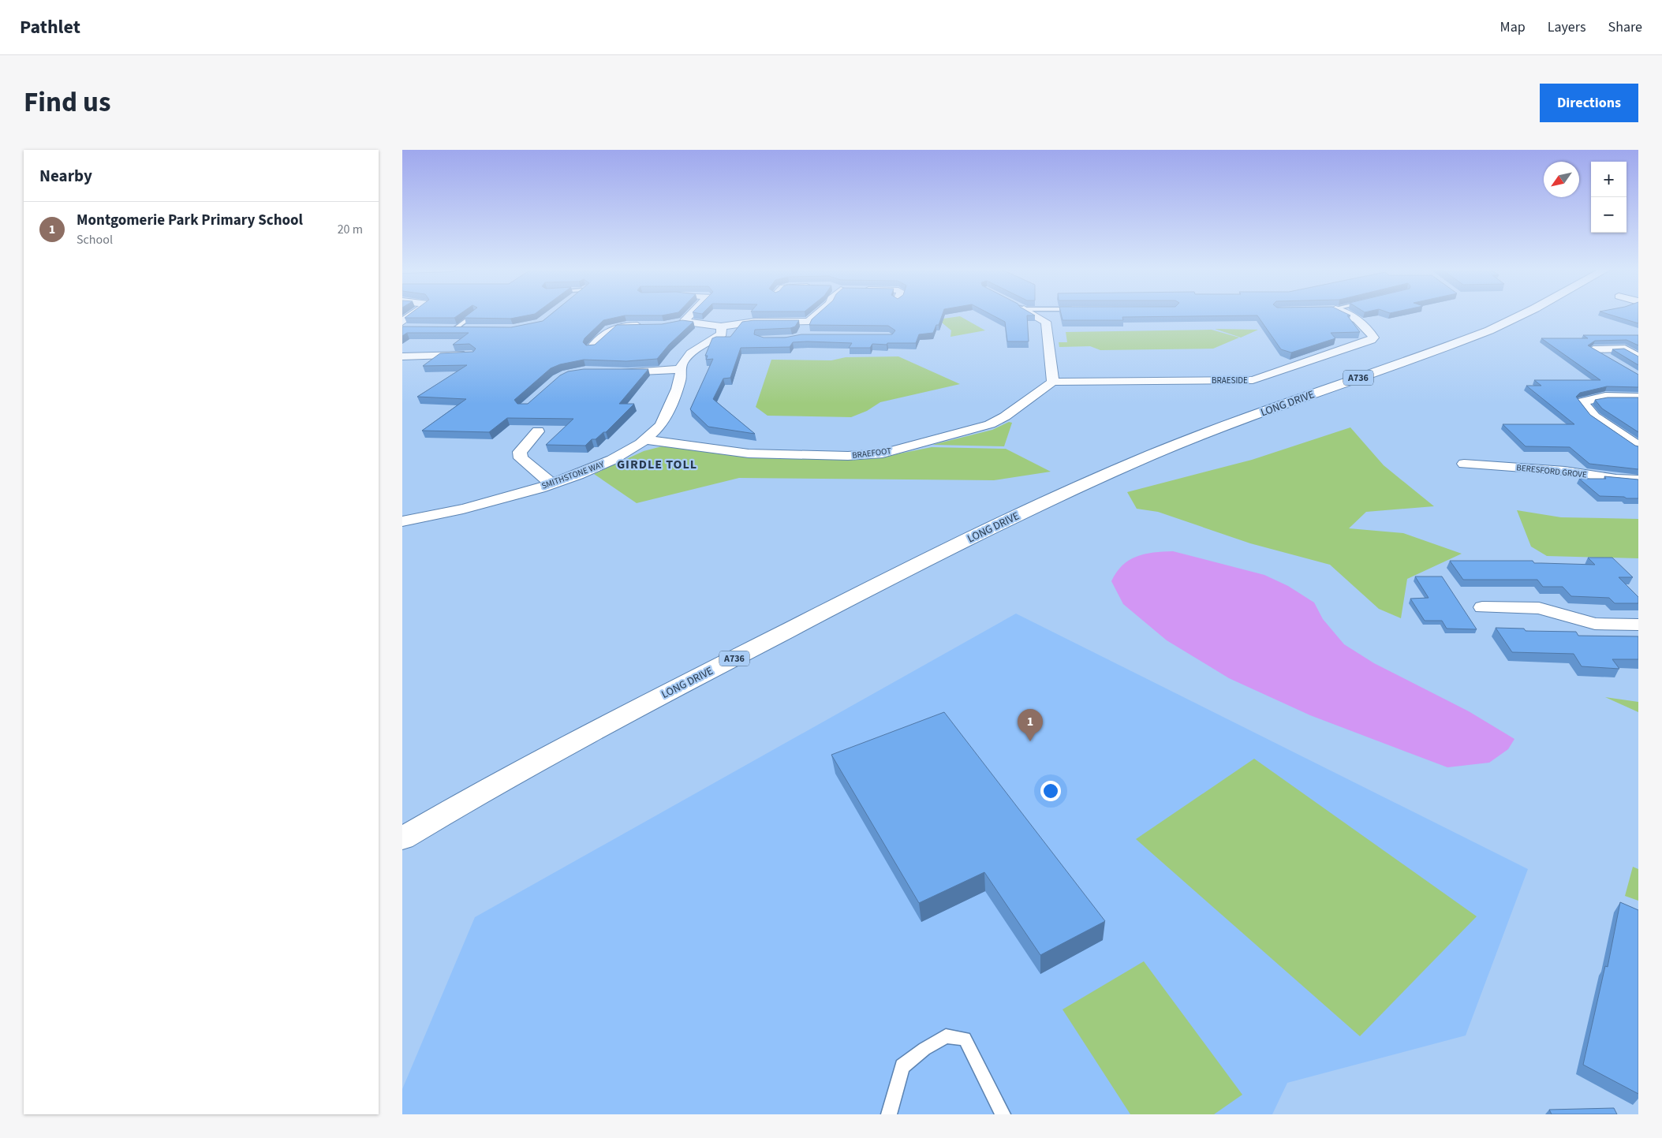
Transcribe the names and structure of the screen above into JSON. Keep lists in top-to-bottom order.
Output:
{
  "streets": {
    "main road": ["A736", "LONG DRIVE"],
    "street": [
      "BRAESIDE",
      "BRAEFOOT",
      "BERESFORD GROVE",
      "SMITHSTONE WAY"
    ]
  },
  "crossings": [
    ["BRAESIDE", "BRAEFOOT"],
    ["BRAEFOOT", "SMITHSTONE WAY"]
  ],
  "districts": ["GIRDLE TOLL"],
  "north": "bottom left",
  "page": {
    "header": "Pathlet",
    "nav": ["Map", "Layers", "Share"],
    "title": "Find us",
    "buttons": "Directions",
    "heading": "Nearby",
    "map_buttons": ["+", "−"],
    "list": [
      {
        "mark": "1",
        "name": "Montgomerie Park Primary School",
        "note": "School",
        "value": "20 m"
      }
    ],
    "pins": "1"
  }
}
